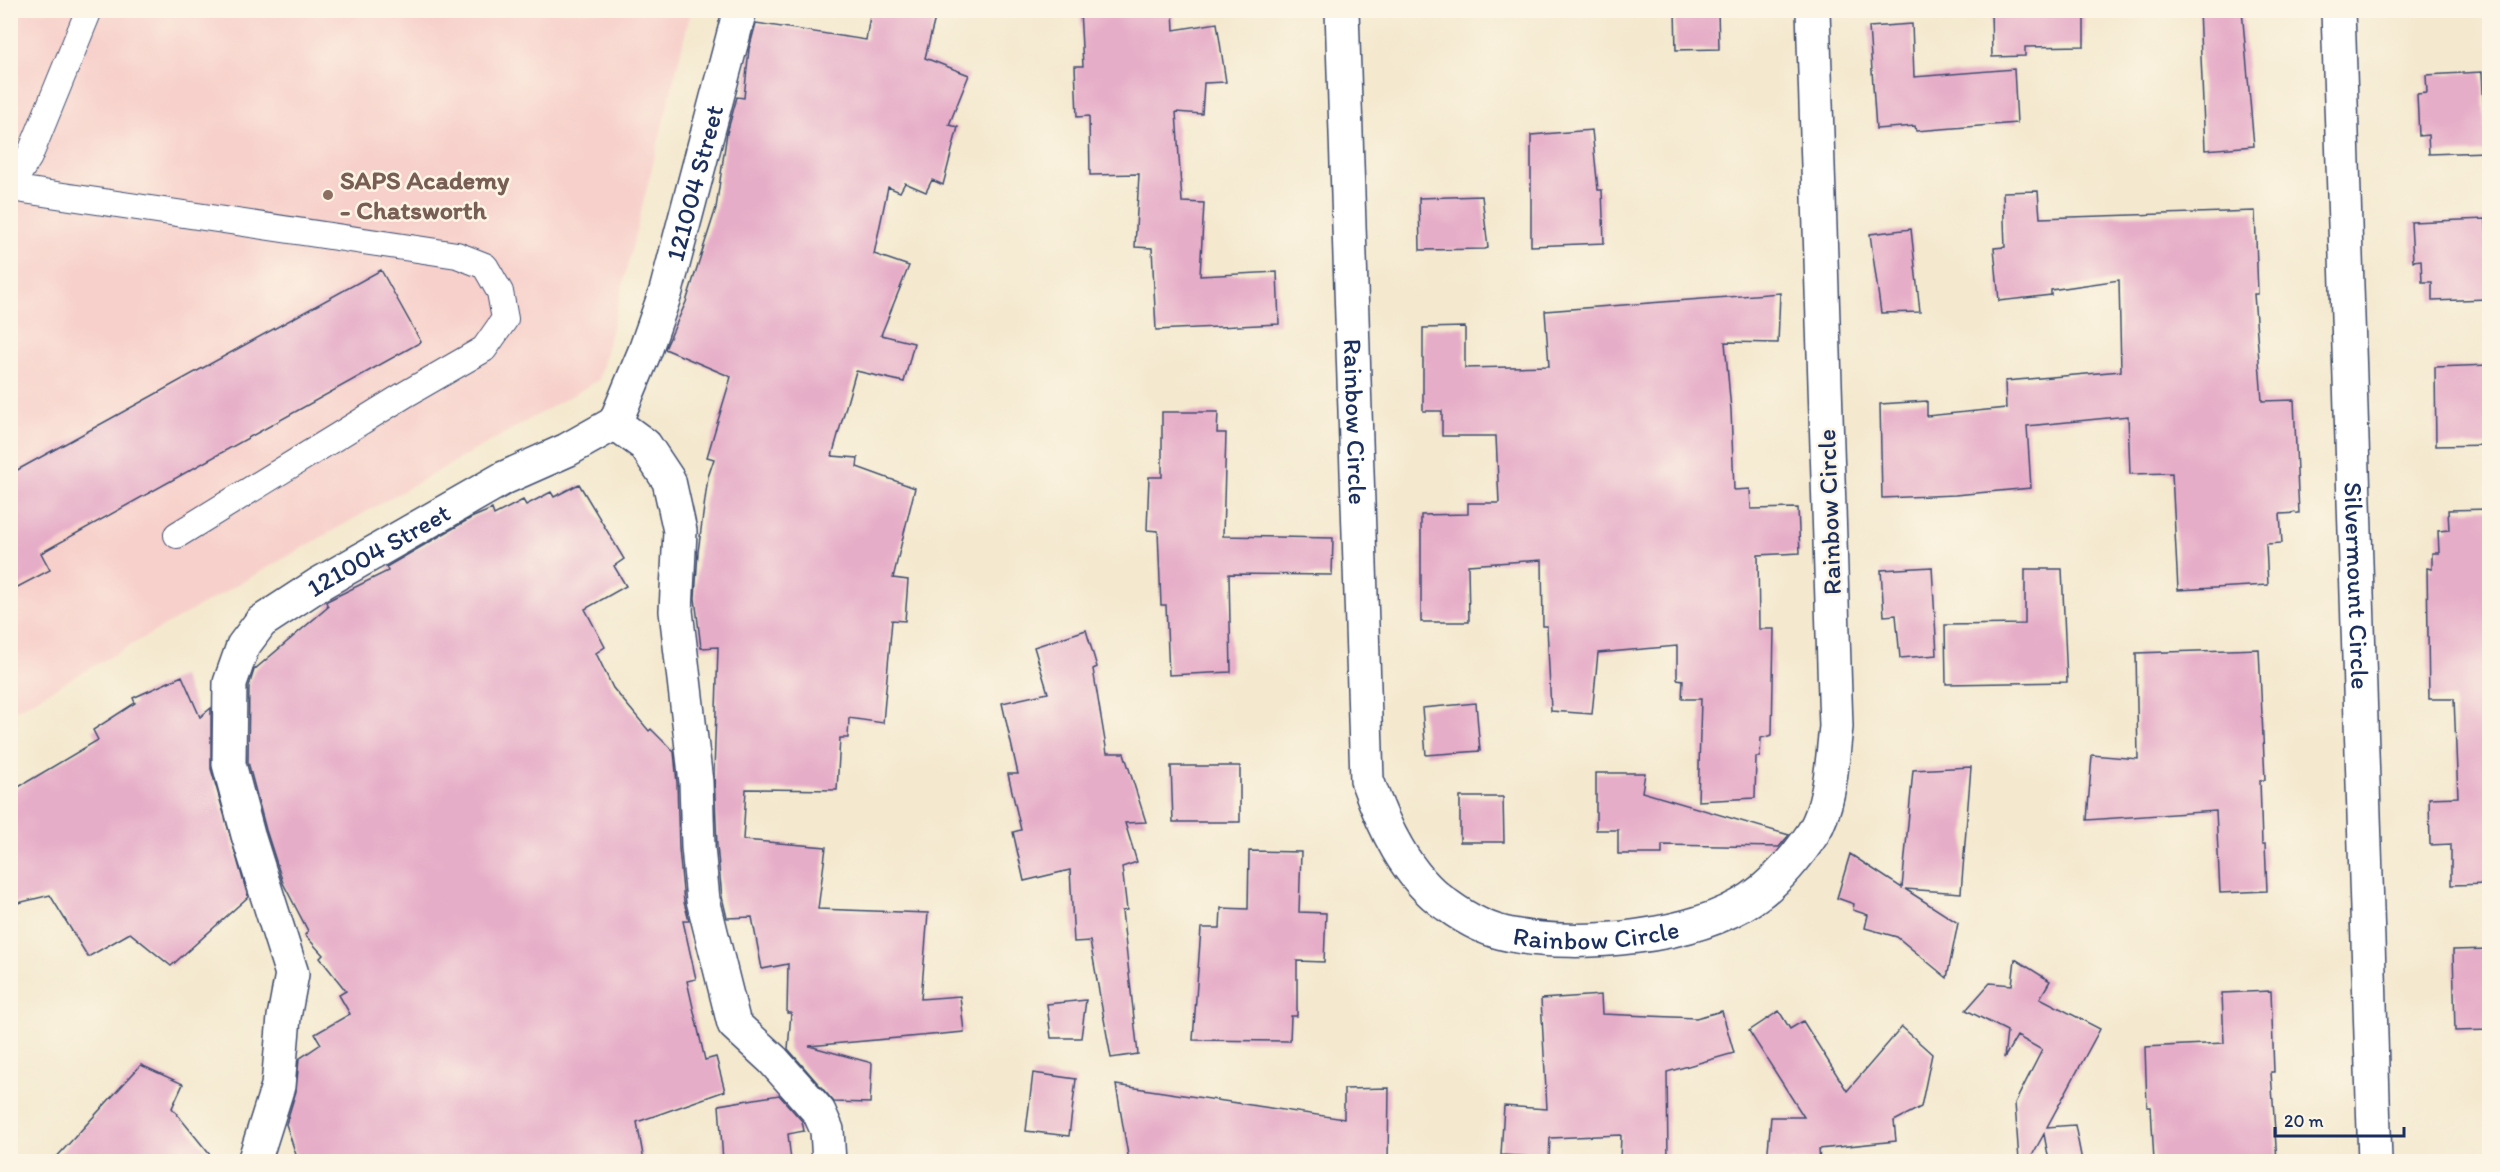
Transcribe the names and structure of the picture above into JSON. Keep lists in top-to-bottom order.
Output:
{
  "streets": {
    "street": ["121004 Street", "Rainbow Circle", "Silvermount Circle"]
  },
  "places": ["SAPS Academy - Chatsworth"],
  "scale_bar": "20 m"
}
